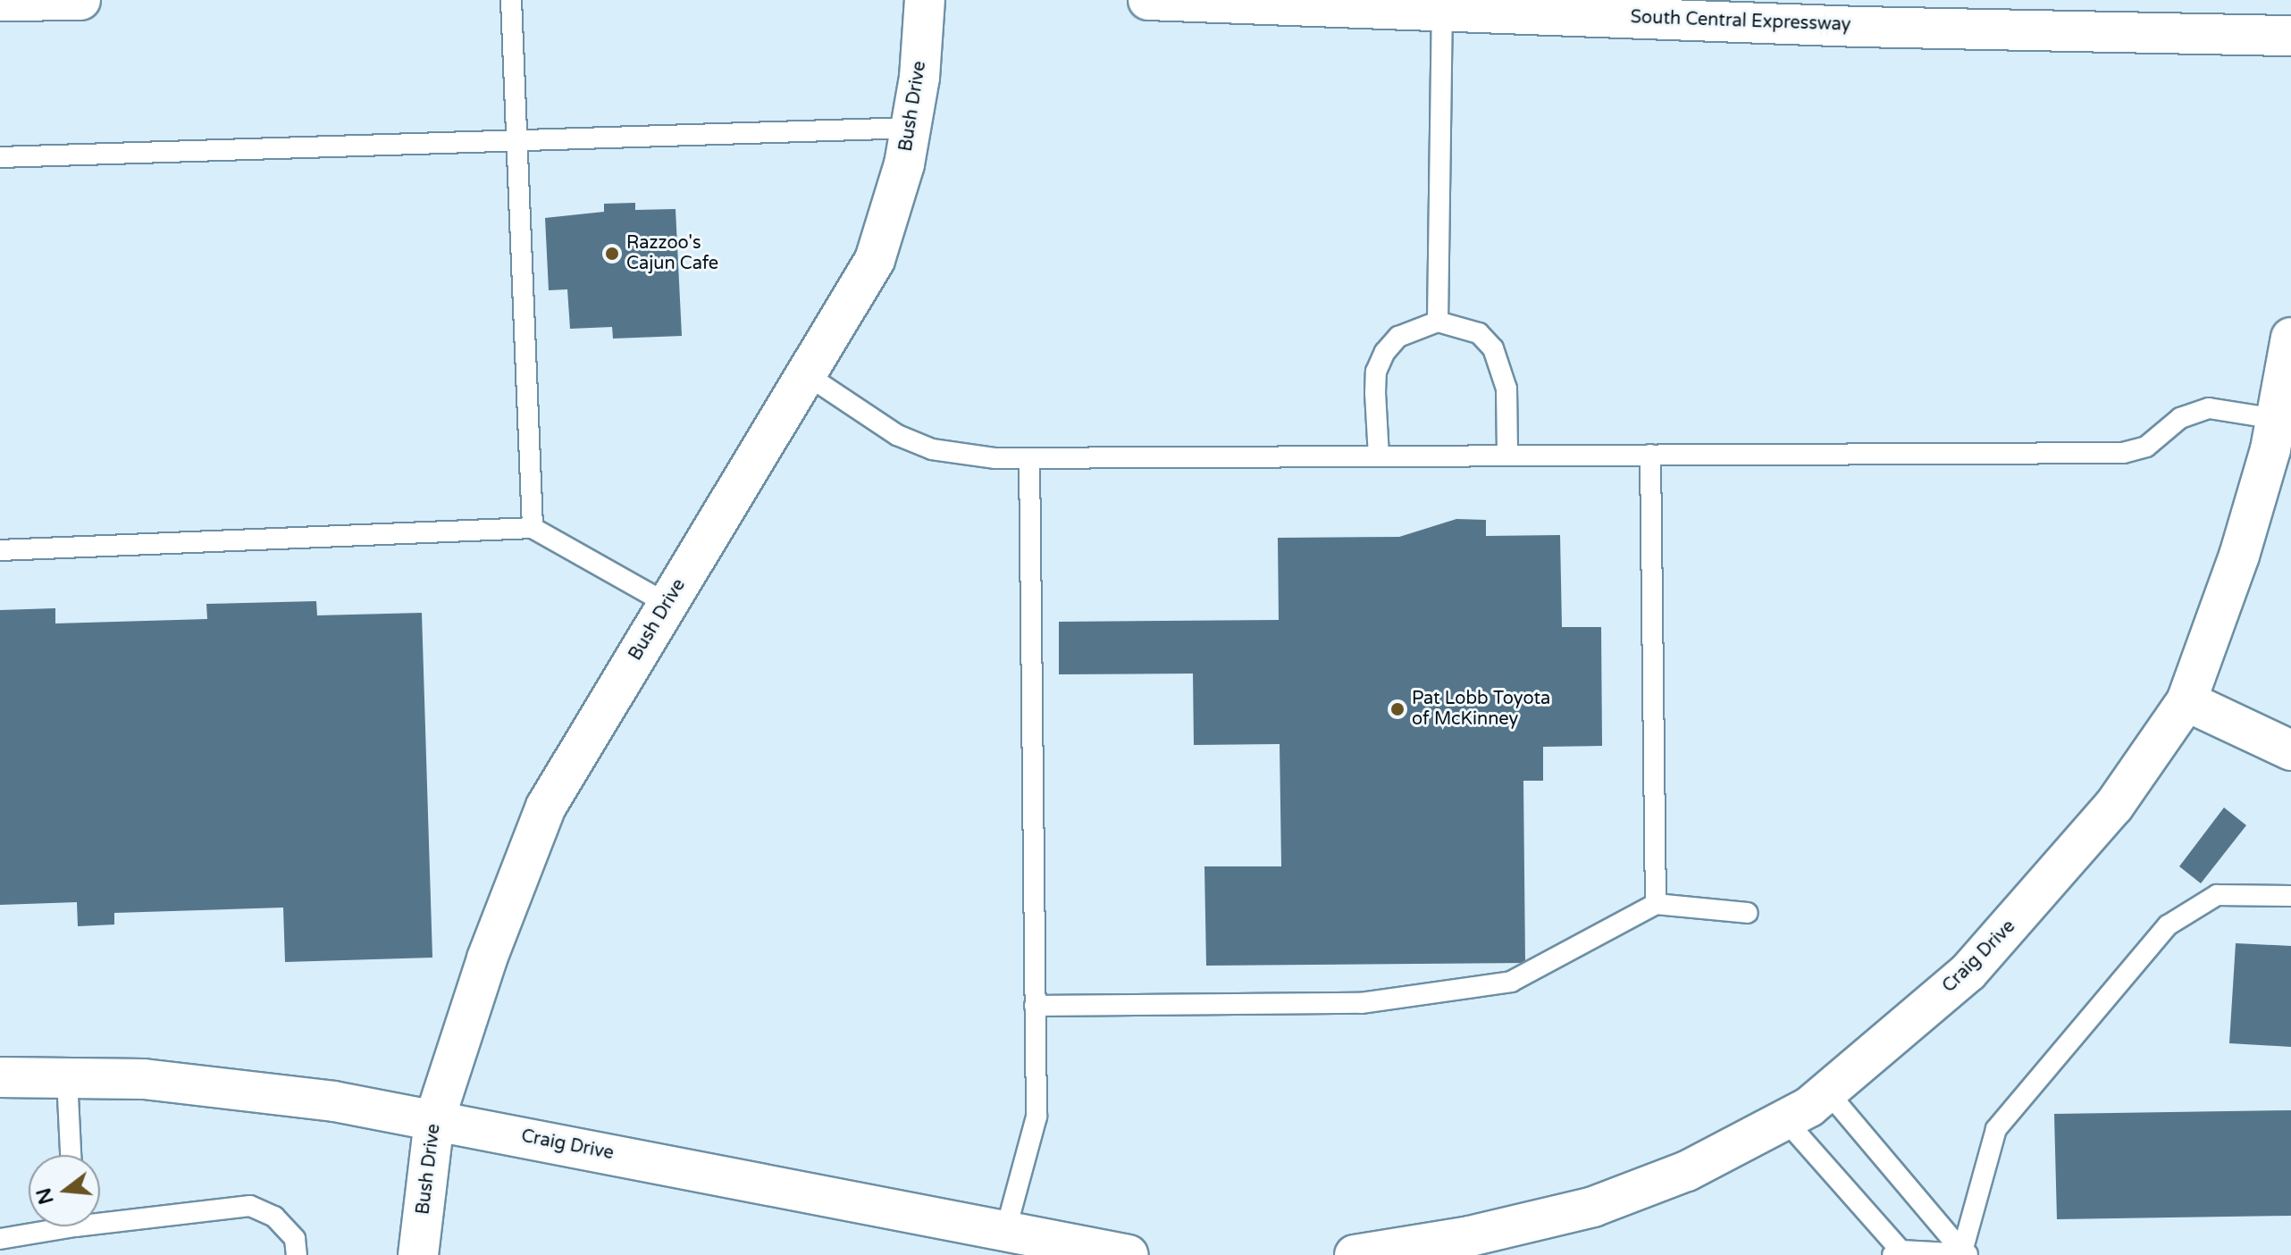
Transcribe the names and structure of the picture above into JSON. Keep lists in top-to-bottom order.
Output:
{
  "streets": {
    "street": ["South Central Expressway", "Bush Drive", "Craig Drive"]
  },
  "crossings": [
    ["Bush Drive", "Craig Drive"]
  ],
  "places": ["Razzoo's Cajun Cafe", "Pat Lobb Toyota of McKinney"],
  "north": "left"
}
